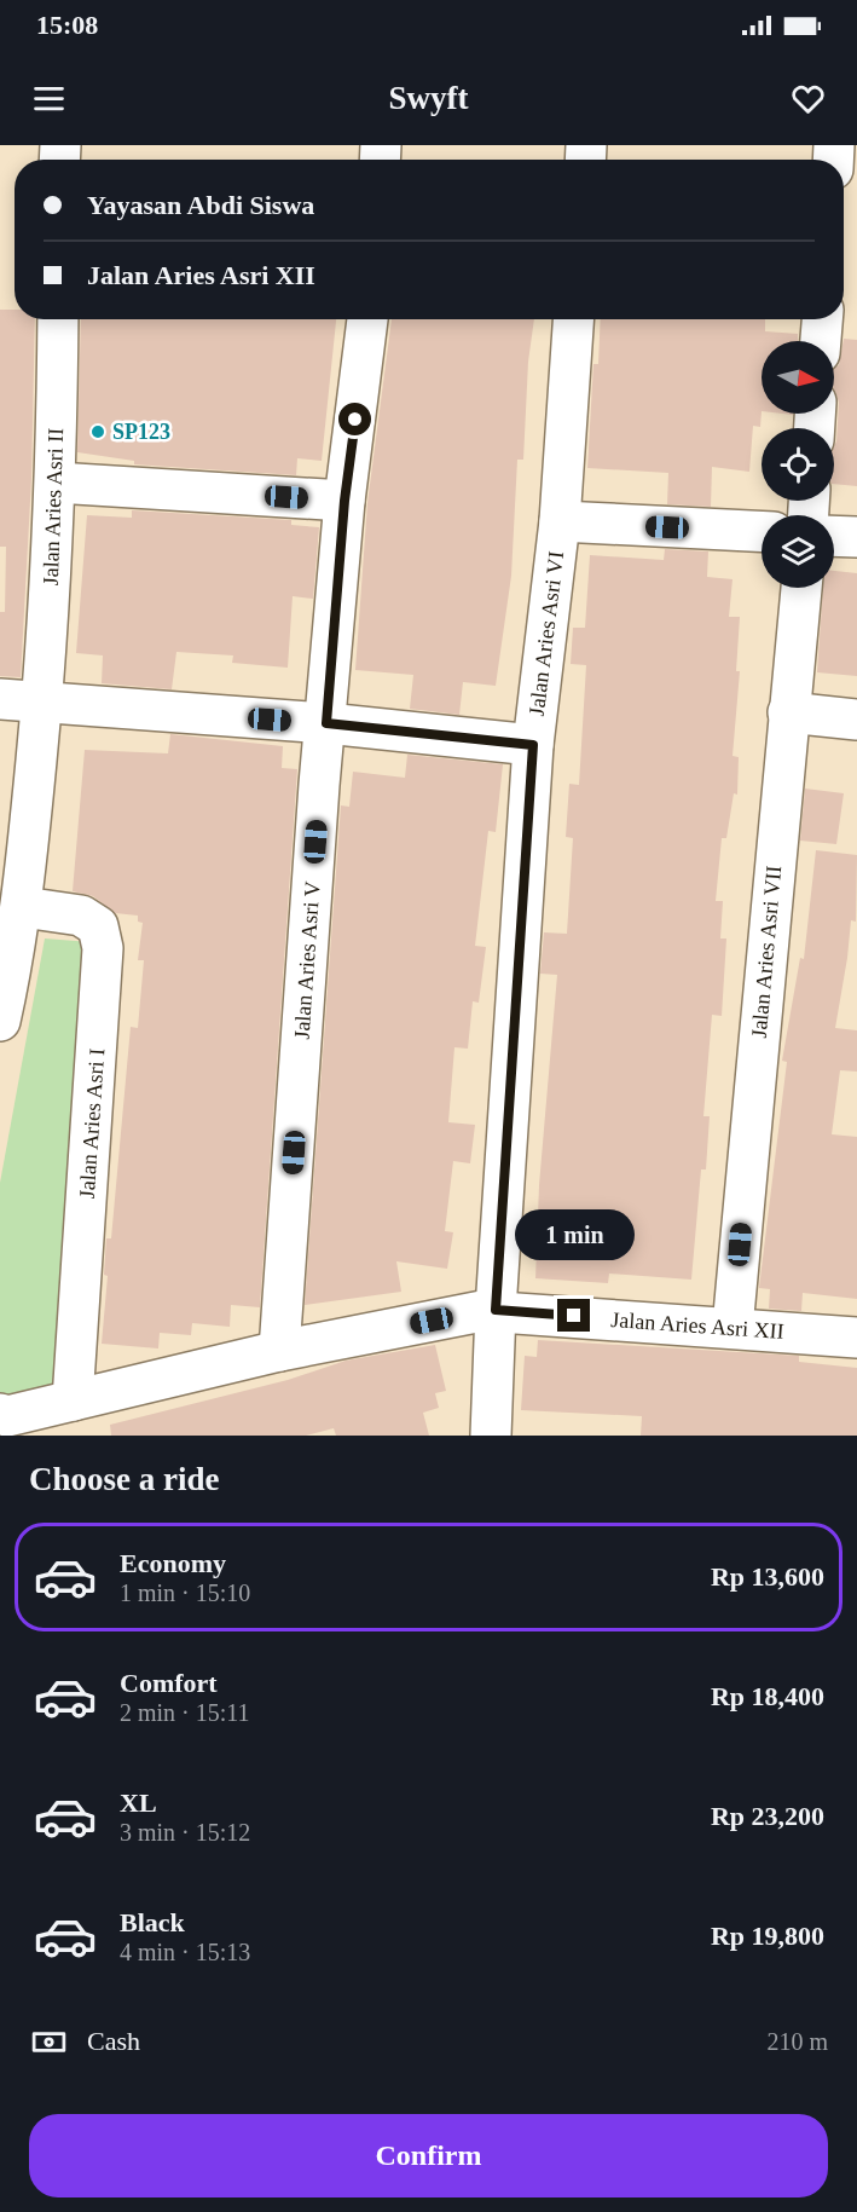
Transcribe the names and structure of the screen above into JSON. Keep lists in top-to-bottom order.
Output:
{
  "streets": {
    "street": [
      "Jalan Aries Asri II",
      "Jalan Aries Asri VI",
      "Jalan Aries Asri VII",
      "Jalan Aries Asri V",
      "Jalan Aries Asri I",
      "Jalan Aries Asri XII"
    ]
  },
  "crossings": [
    ["Jalan Aries Asri VI", "Jalan Aries Asri XII"],
    ["Jalan Aries Asri VII", "Jalan Aries Asri XII"]
  ],
  "places": ["SP123"],
  "north": "right",
  "page": {
    "status": "15:08",
    "header": "Swyft",
    "banner": ["Yayasan Abdi Siswa", "Jalan Aries Asri XII"],
    "bubble": "1 min",
    "heading": "Choose a ride",
    "list": [
      {
        "name": "Economy",
        "note": "1 min · 15:10",
        "value": "Rp 13,600"
      },
      {
        "name": "Comfort",
        "note": "2 min · 15:11",
        "value": "Rp 18,400"
      },
      {
        "name": "XL",
        "note": "3 min · 15:12",
        "value": "Rp 23,200"
      },
      {
        "name": "Black",
        "note": "4 min · 15:13",
        "value": "Rp 19,800"
      }
    ],
    "pay": ["Cash", "210 m"],
    "buttons": "Confirm"
  }
}
